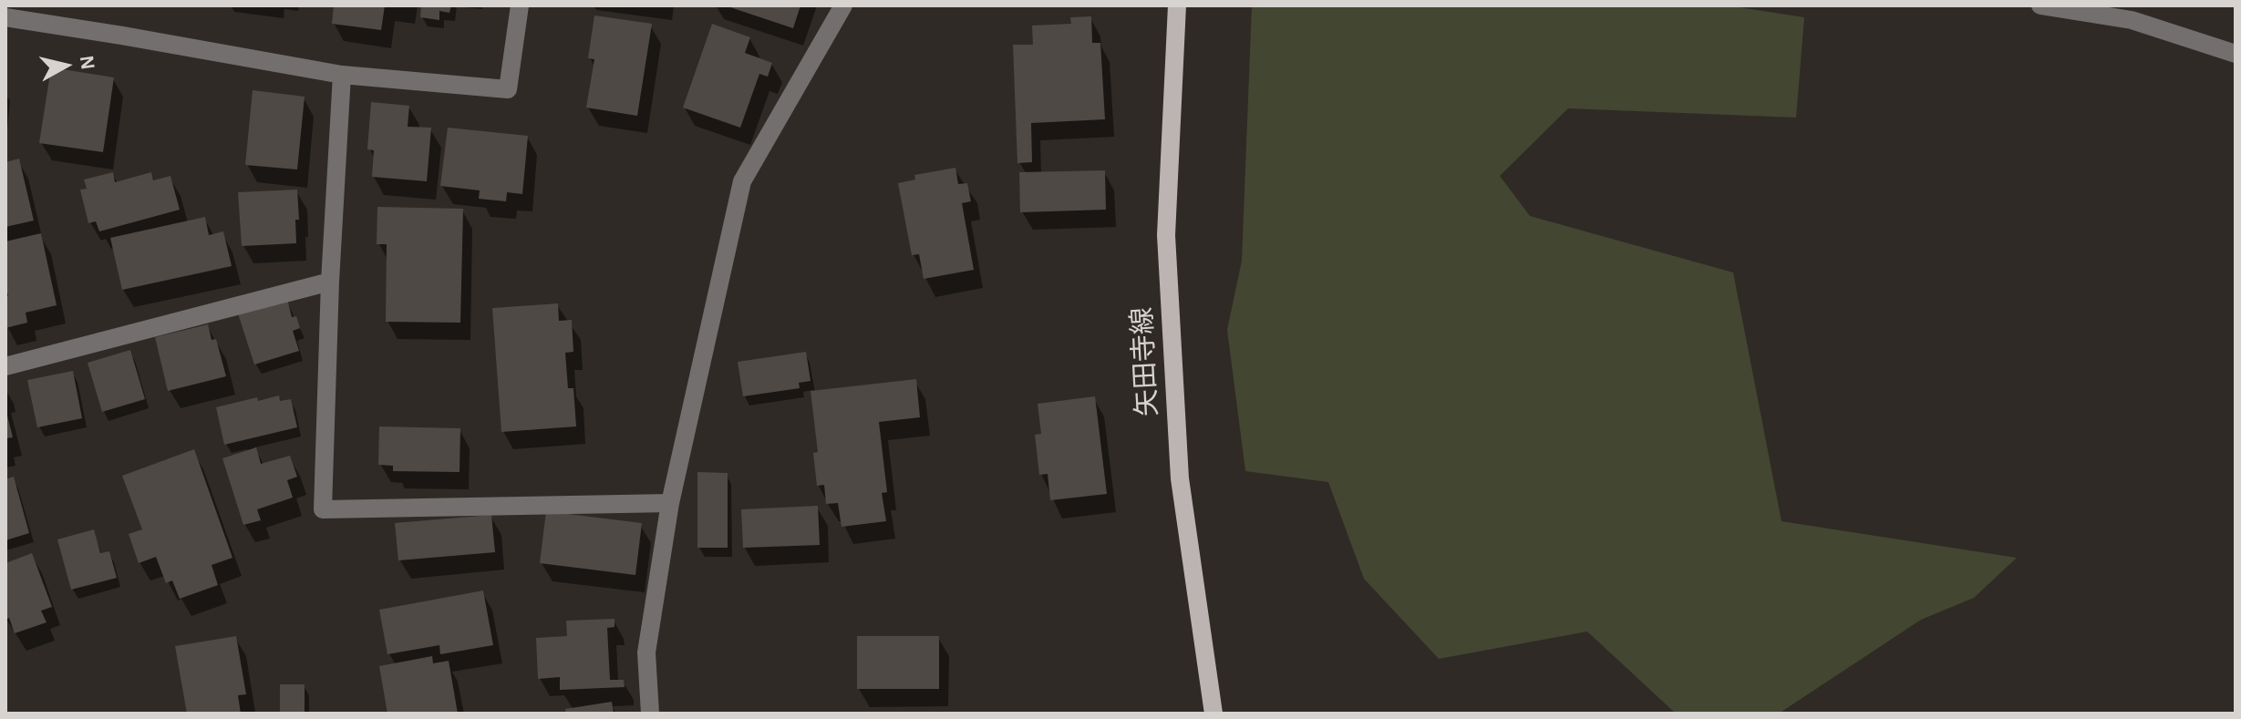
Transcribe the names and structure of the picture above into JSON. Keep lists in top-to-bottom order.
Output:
{
  "streets": {
    "main road": ["矢田寺線"]
  },
  "north": "right"
}
